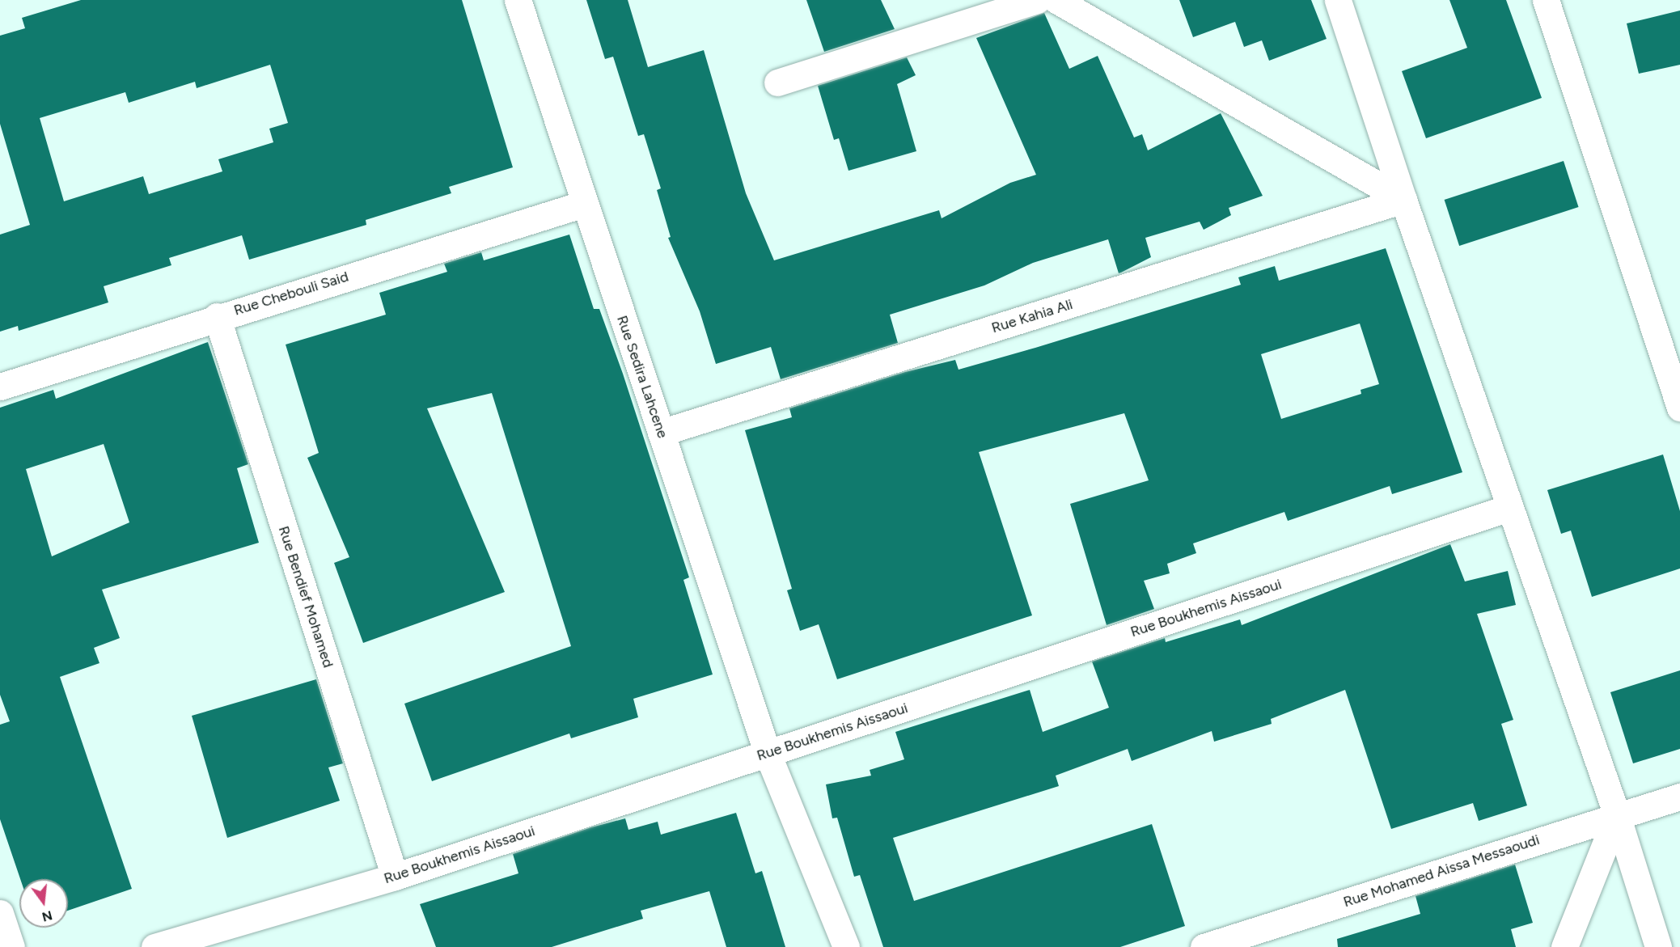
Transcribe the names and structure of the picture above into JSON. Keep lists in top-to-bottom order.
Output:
{
  "streets": {
    "street": [
      "Rue Chebouli Said",
      "Rue Kahia Ali",
      "Rue Sedira Lahcene",
      "Rue Bendief Mohamed",
      "Rue Boukhemis Aissaoui",
      "Rue Mohamed Aissa Messaoudi"
    ]
  },
  "crossings": [
    ["Rue Chebouli Said", "Rue Sedira Lahcene"],
    ["Rue Chebouli Said", "Rue Bendief Mohamed"],
    ["Rue Kahia Ali", "Rue Sedira Lahcene"],
    ["Rue Sedira Lahcene", "Rue Boukhemis Aissaoui"],
    ["Rue Bendief Mohamed", "Rue Boukhemis Aissaoui"]
  ],
  "north": "bottom"
}
